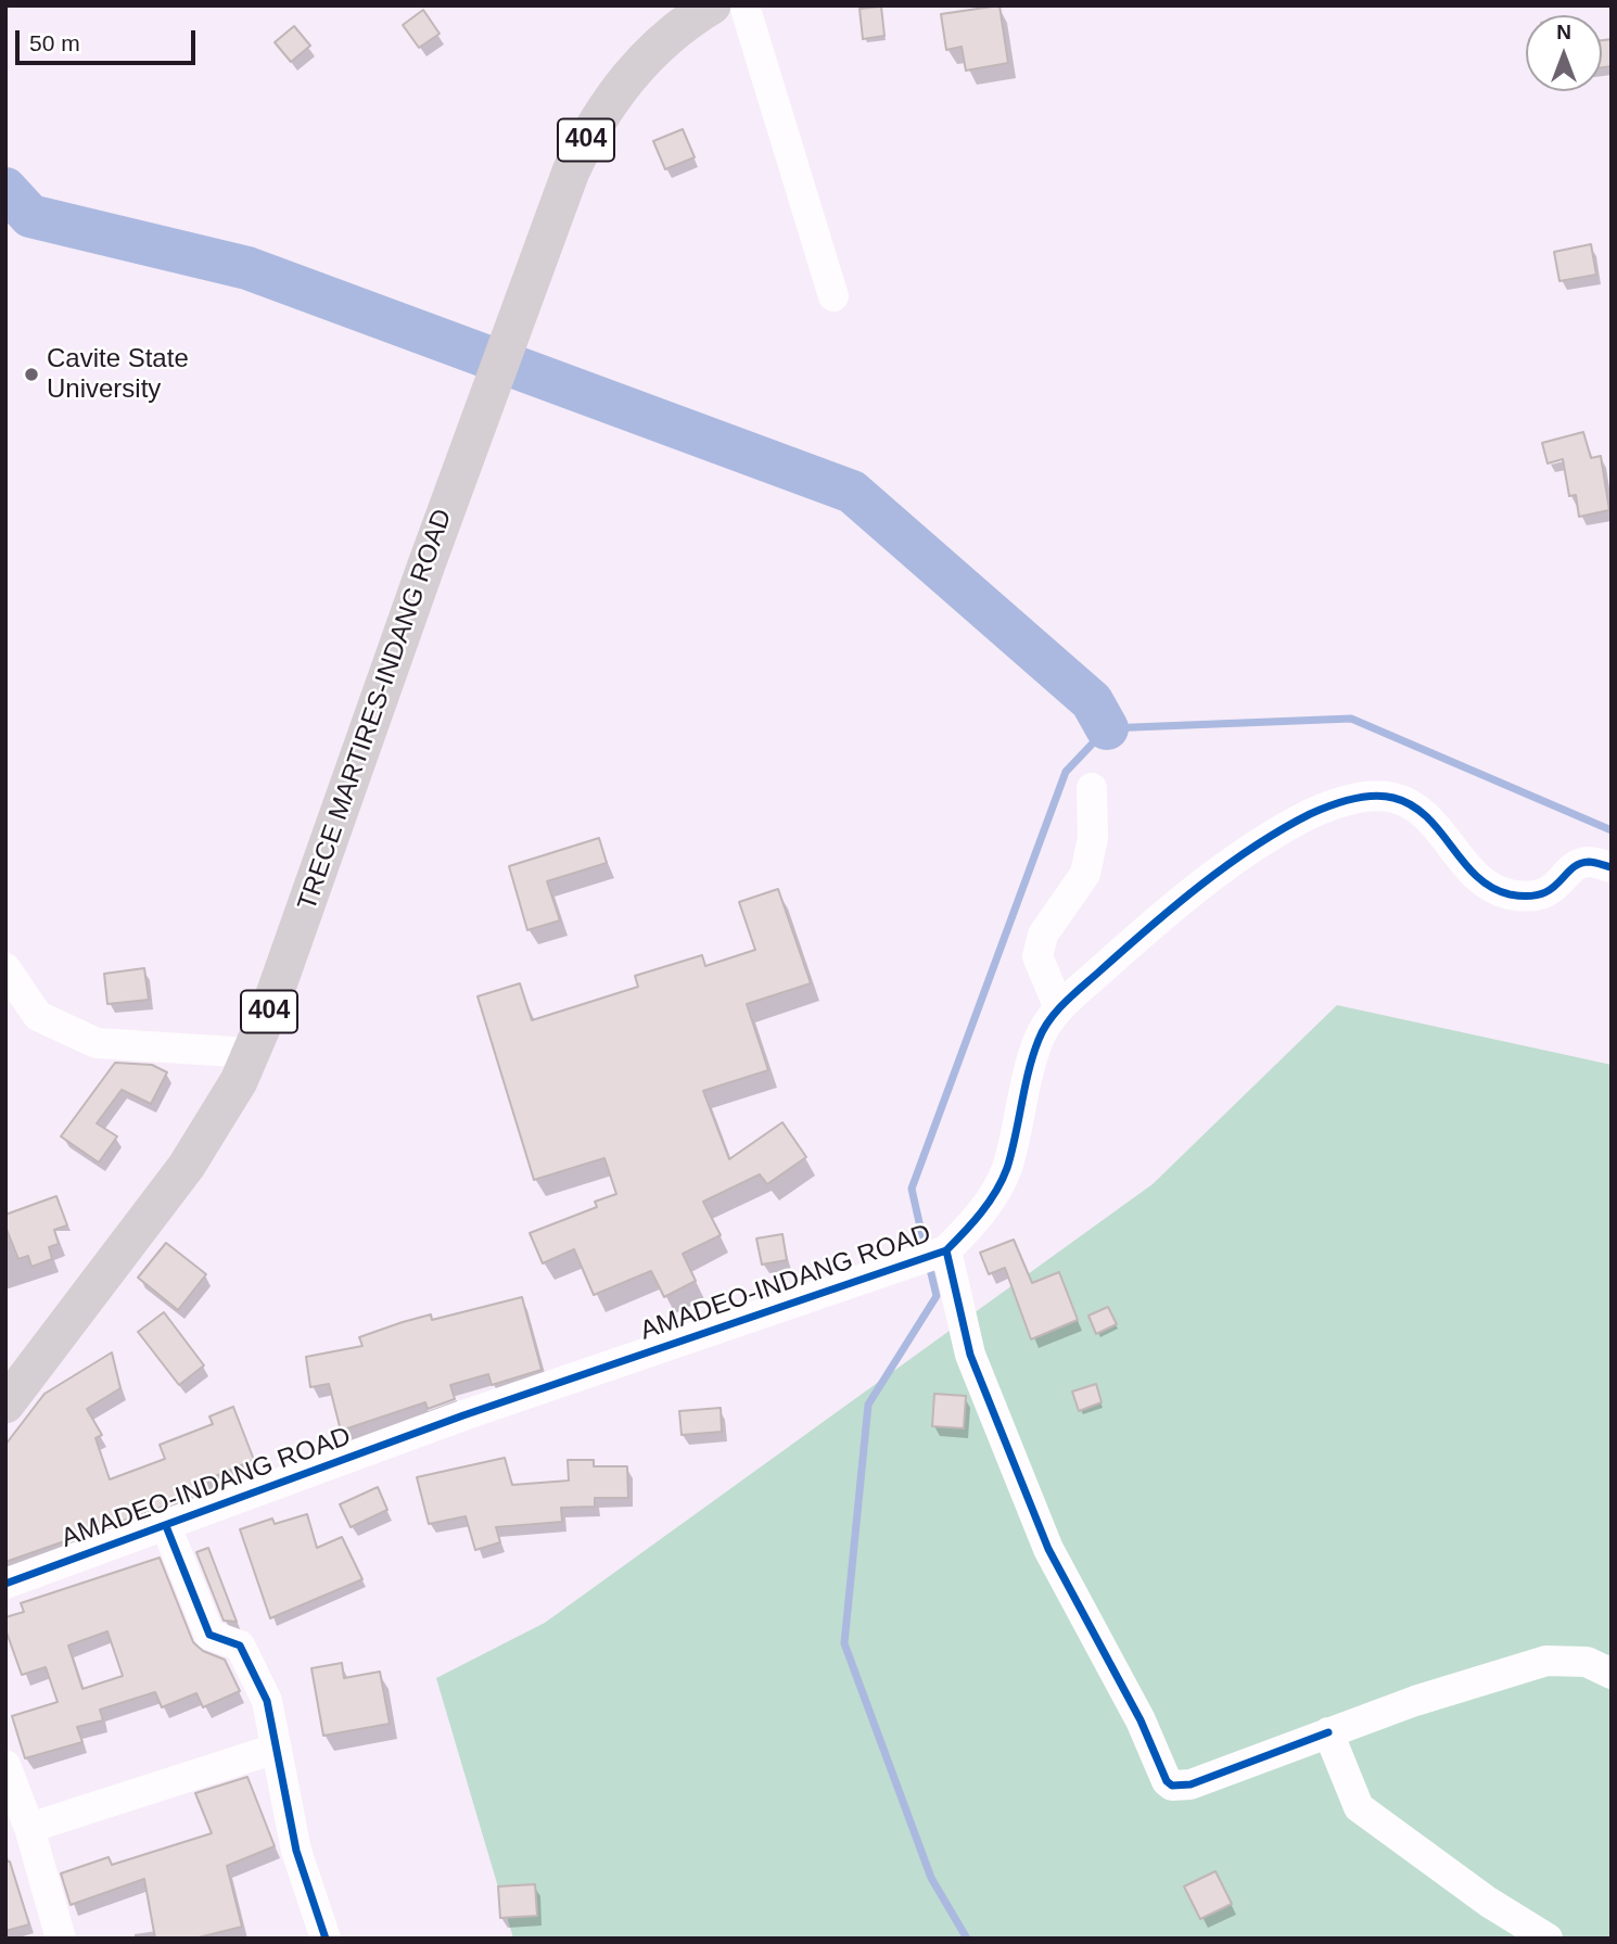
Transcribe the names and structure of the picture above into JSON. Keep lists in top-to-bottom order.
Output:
{
  "streets": {
    "main road": ["404", "TRECE MARTIRES-INDANG ROAD"],
    "street": ["AMADEO-INDANG ROAD"]
  },
  "places": ["Cavite State University"],
  "scale_bar": "50 m",
  "north": "top"
}
